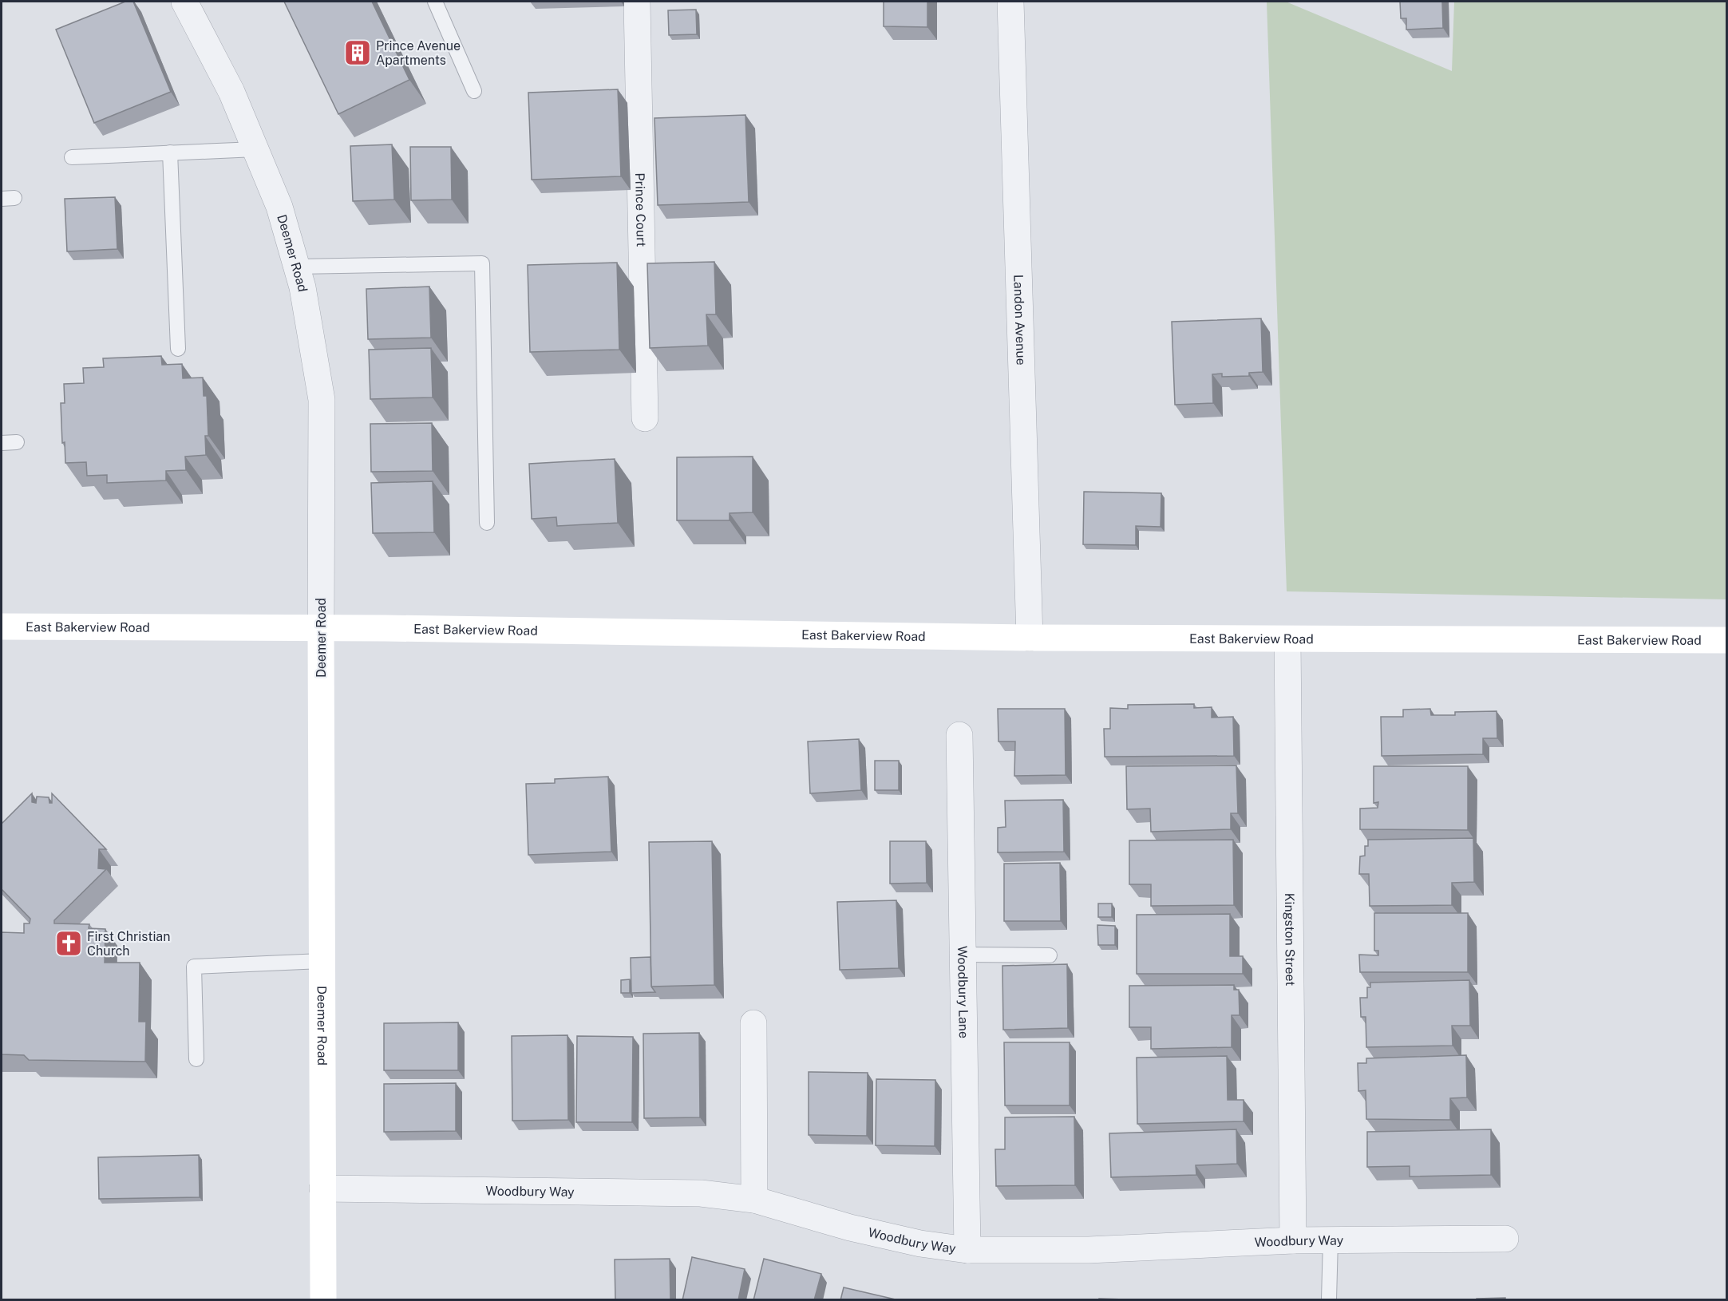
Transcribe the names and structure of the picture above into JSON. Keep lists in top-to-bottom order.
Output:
{
  "streets": {
    "main road": ["Deemer Road", "East Bakerview Road"],
    "street": [
      "Prince Court",
      "Landon Avenue",
      "Kingston Street",
      "Woodbury Lane",
      "Woodbury Way"
    ]
  },
  "crossings": [
    ["Deemer Road", "East Bakerview Road"],
    ["Deemer Road", "Woodbury Way"],
    ["Landon Avenue", "East Bakerview Road"],
    ["East Bakerview Road", "Kingston Street"],
    ["Kingston Street", "Woodbury Way"],
    ["Woodbury Lane", "Woodbury Way"]
  ],
  "places": {
    "building": ["Prince Avenue Apartments"],
    "church": ["First Christian Church"]
  }
}
